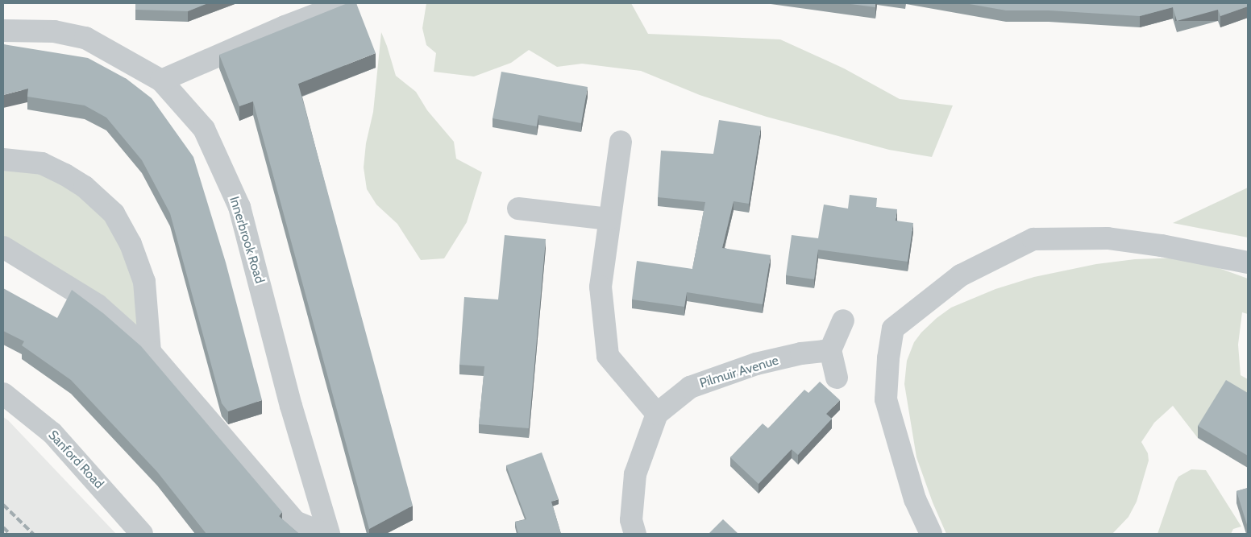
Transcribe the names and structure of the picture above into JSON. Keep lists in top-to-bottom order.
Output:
{
  "streets": {
    "street": ["Innerbrook Road", "Pilmuir Avenue", "Sanford Road"]
  }
}
